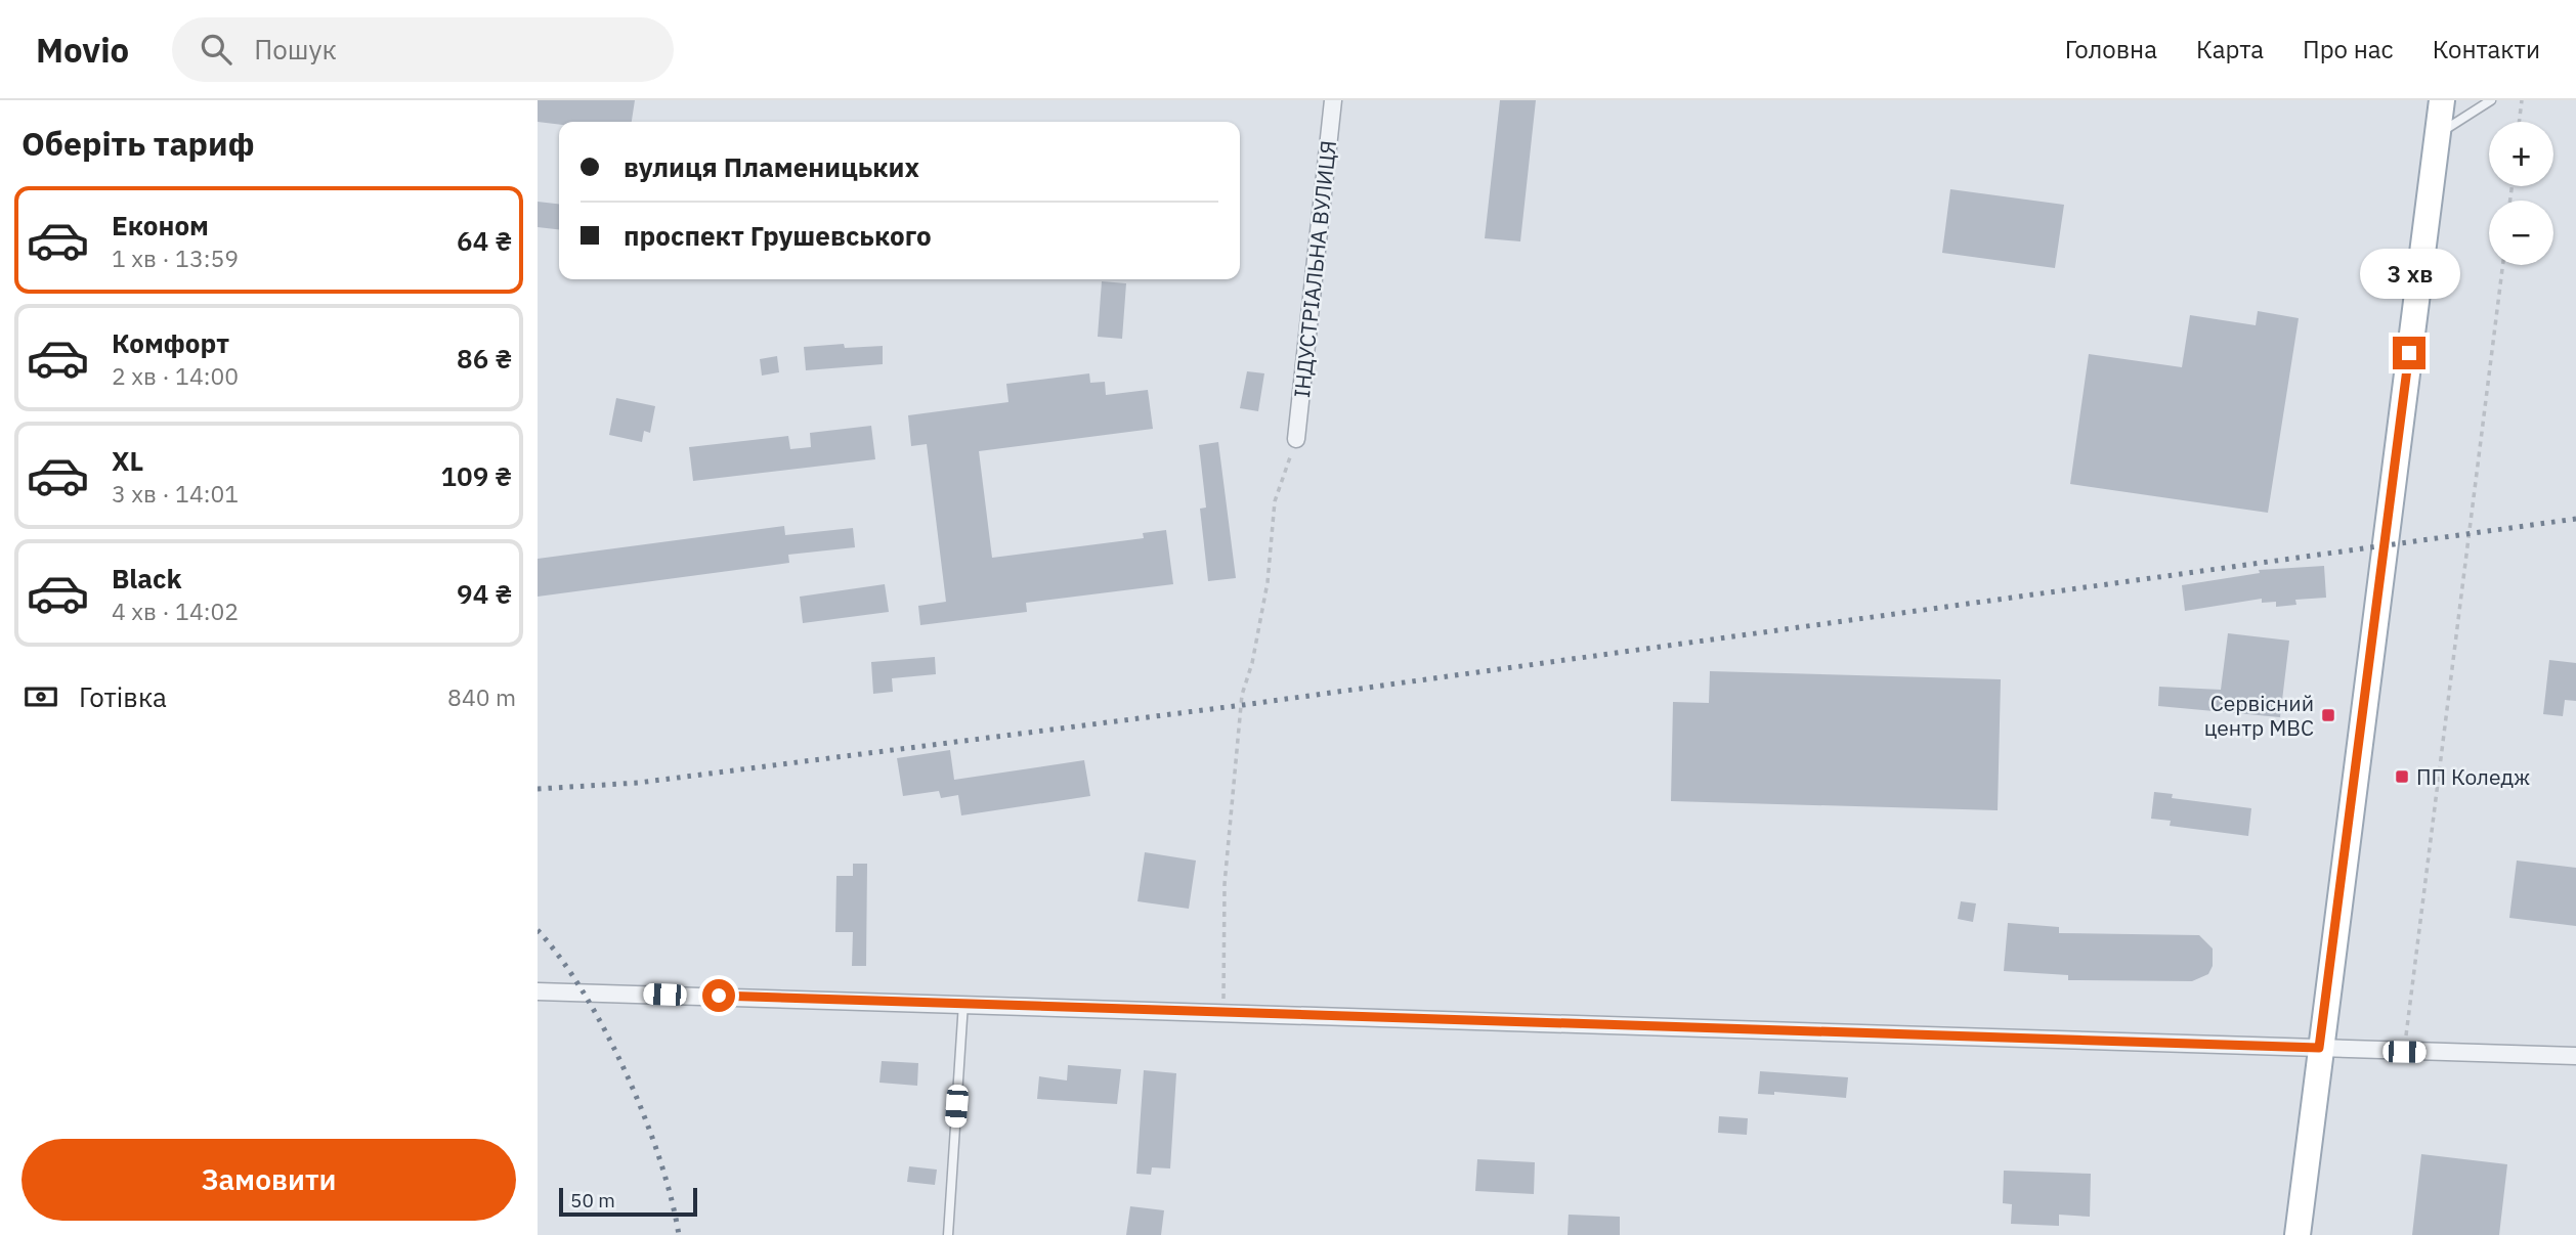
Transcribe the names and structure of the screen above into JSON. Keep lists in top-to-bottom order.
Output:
{
  "streets": {
    "street": ["ІНДУСТРІАЛЬНА ВУЛИЦЯ"]
  },
  "places": {
    "transit": ["Сервісний центр МВС", "ПП Коледж"]
  },
  "scale_bar": "50 m",
  "page": {
    "header": "Movio",
    "search": "Пошук",
    "nav": [
      "Головна",
      "Карта",
      "Про нас",
      "Контакти"
    ],
    "heading": "Оберіть тариф",
    "map_buttons": ["+", "−"],
    "banner": ["вулиця Пламеницьких", "проспект Грушевського"],
    "list": [
      {
        "name": "Економ",
        "note": "1 хв · 13:59",
        "value": "64 ₴"
      },
      {
        "name": "Комфорт",
        "note": "2 хв · 14:00",
        "value": "86 ₴"
      },
      {
        "name": "XL",
        "note": "3 хв · 14:01",
        "value": "109 ₴"
      },
      {
        "name": "Black",
        "note": "4 хв · 14:02",
        "value": "94 ₴"
      }
    ],
    "bubble": "3 хв",
    "pay": ["Готівка", "840 m"],
    "buttons": "Замовити",
    "scale": "50 m"
  }
}
